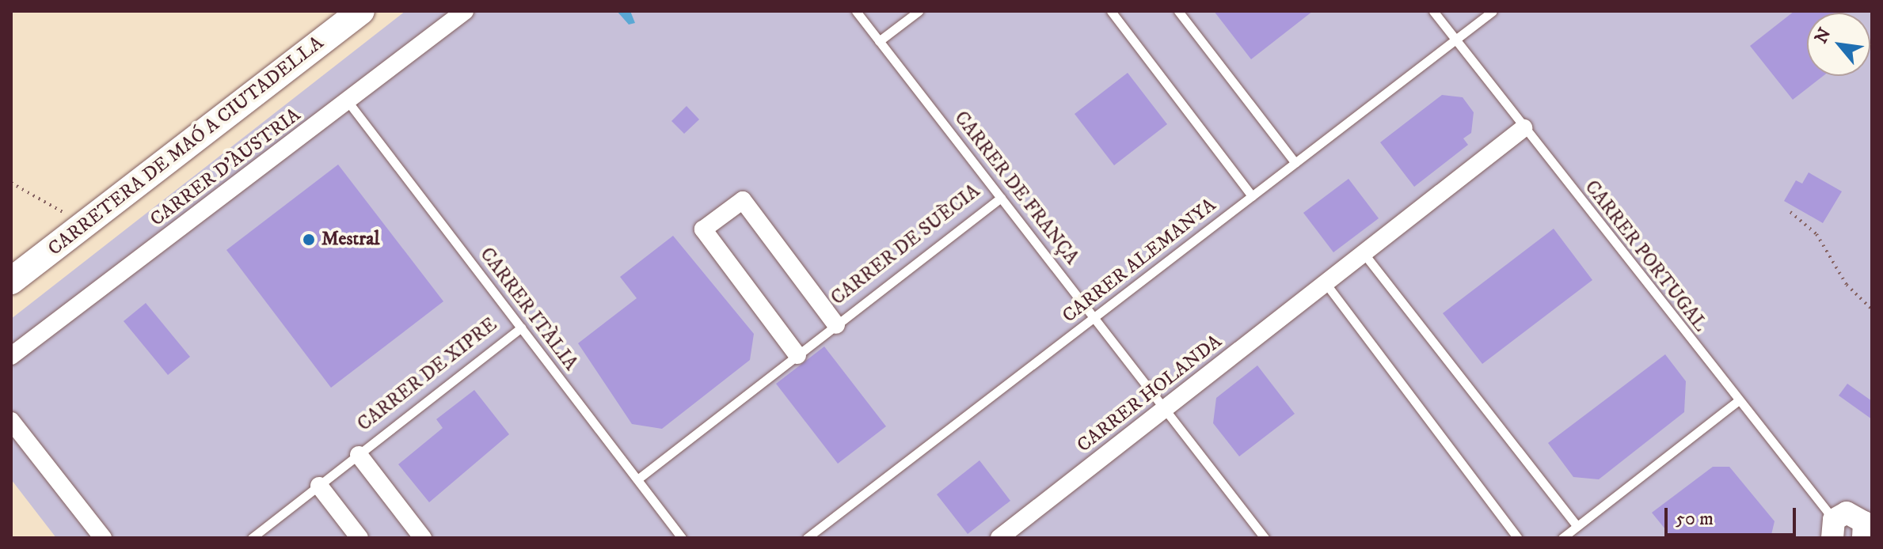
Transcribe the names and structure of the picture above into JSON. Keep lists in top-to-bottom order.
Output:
{
  "streets": {
    "main road": ["CARRETERA DE MAÓ A CIUTADELLA"],
    "street": [
      "CARRER D'ÀUSTRIA",
      "CARRER DE SUÈCIA",
      "CARRER DE XIPRE",
      "CARRER HOLANDA"
    ],
    "lane": [
      "CARRER DE FRANÇA",
      "CARRER PORTUGAL",
      "CARRER ALEMANYA",
      "CARRER ITÀLIA"
    ]
  },
  "crossings": [
    ["CARRER D'ÀUSTRIA", "CARRER ITÀLIA"],
    ["CARRER DE FRANÇA", "CARRER DE SUÈCIA"],
    ["CARRER DE FRANÇA", "CARRER ALEMANYA"],
    ["CARRER DE FRANÇA", "CARRER HOLANDA"],
    ["CARRER DE SUÈCIA", "CARRER ITÀLIA"],
    ["CARRER PORTUGAL", "CARRER ALEMANYA"],
    ["CARRER PORTUGAL", "CARRER HOLANDA"],
    ["CARRER ITÀLIA", "CARRER DE XIPRE"]
  ],
  "places": ["Mestral"],
  "scale_bar": "50 m",
  "north": "top left"
}
